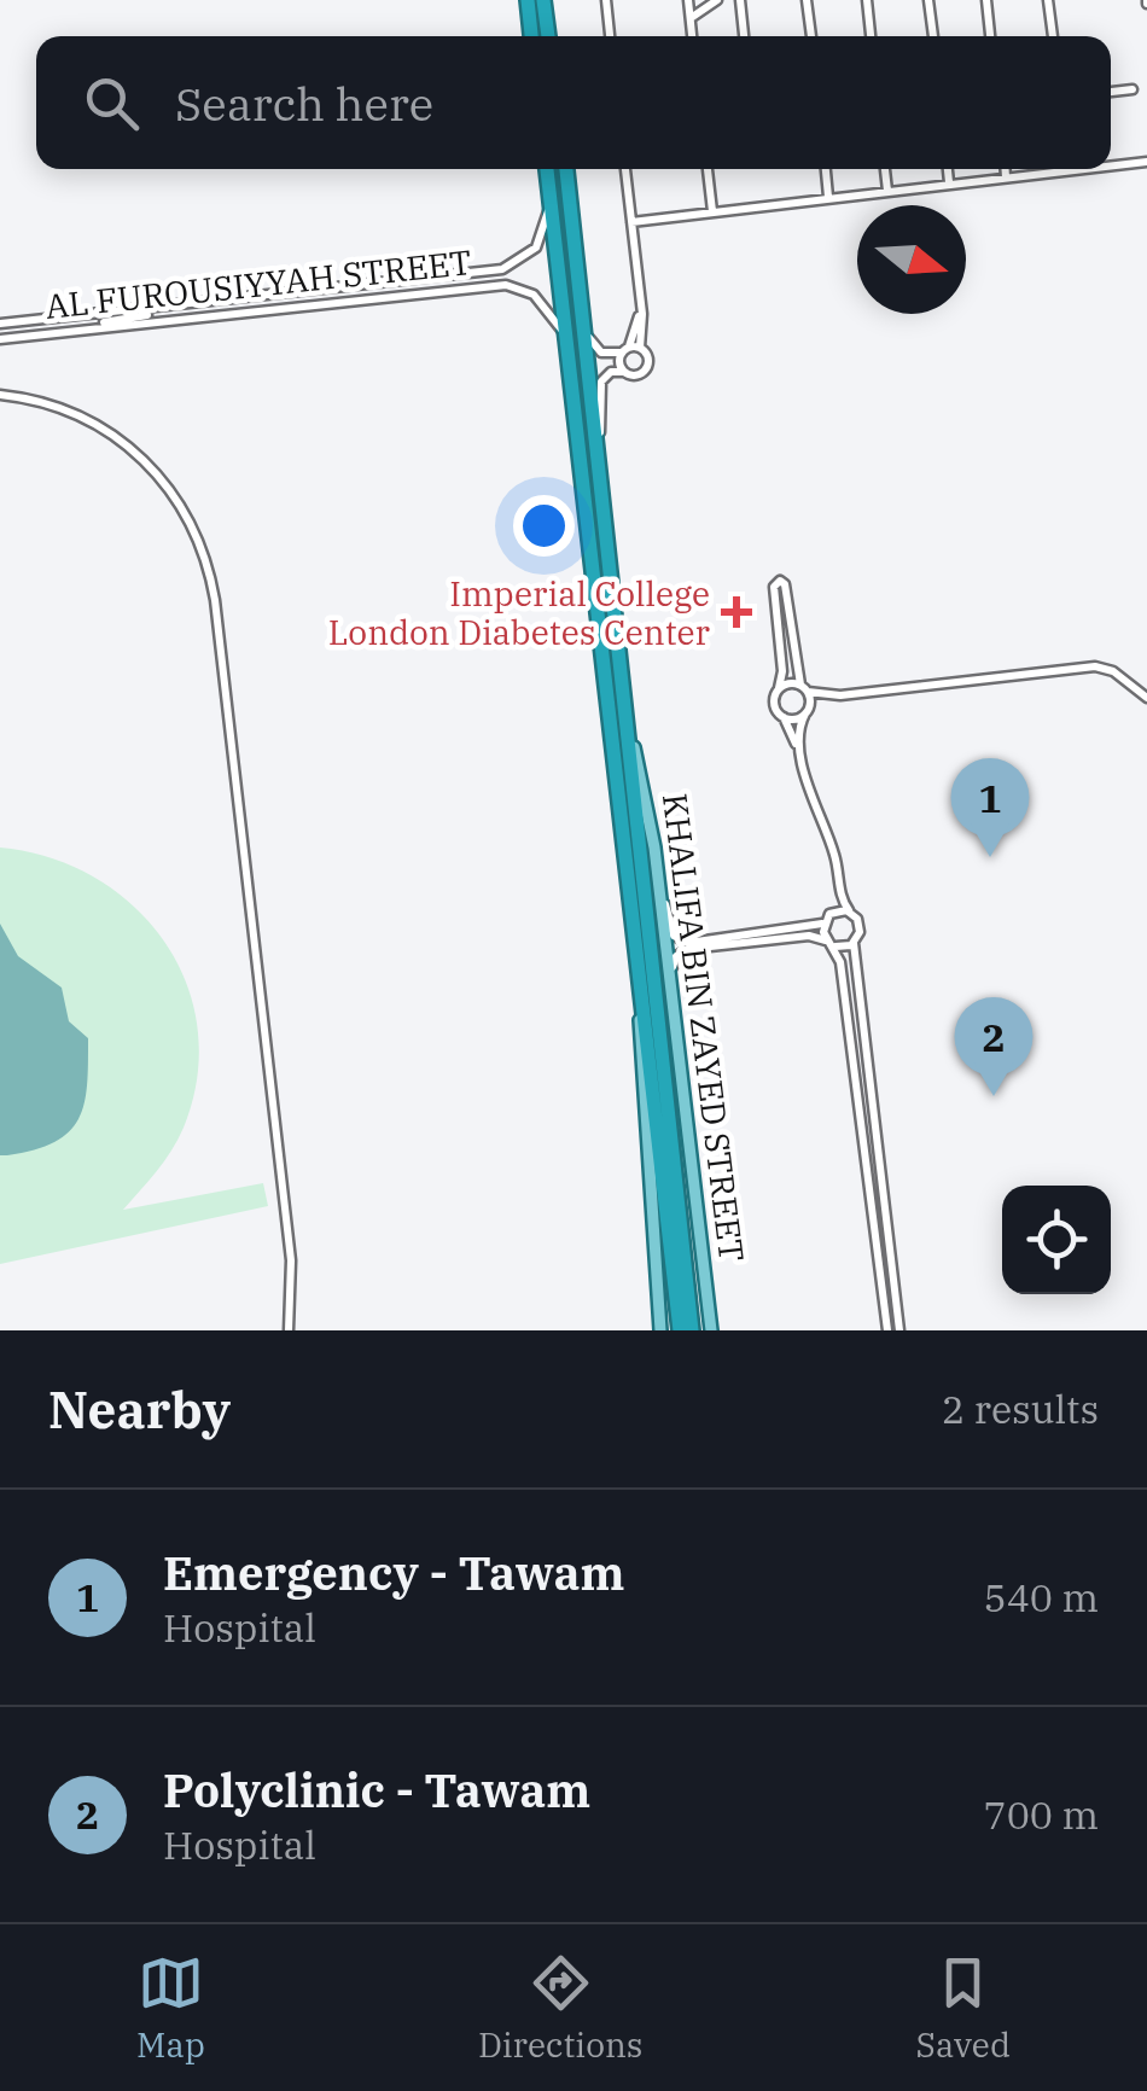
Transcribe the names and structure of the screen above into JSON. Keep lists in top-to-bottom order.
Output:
{
  "streets": {
    "highway": ["KHALIFA BIN ZAYED STREET"],
    "street": ["AL FUROUSIYYAH STREET"]
  },
  "crossings": [
    ["AL FUROUSIYYAH STREET", "KHALIFA BIN ZAYED STREET"]
  ],
  "places": {
    "health": ["Imperial College London Diabetes Center"]
  },
  "north": "right",
  "page": {
    "search": "Search here",
    "pins": ["1", "2"],
    "heading": ["Nearby", "2 results"],
    "list": [
      {
        "mark": "1",
        "name": "Emergency - Tawam",
        "note": "Hospital",
        "value": "540 m"
      },
      {
        "mark": "2",
        "name": "Polyclinic - Tawam",
        "note": "Hospital",
        "value": "700 m"
      }
    ],
    "nav": ["Map", "Directions", "Saved"]
  }
}
